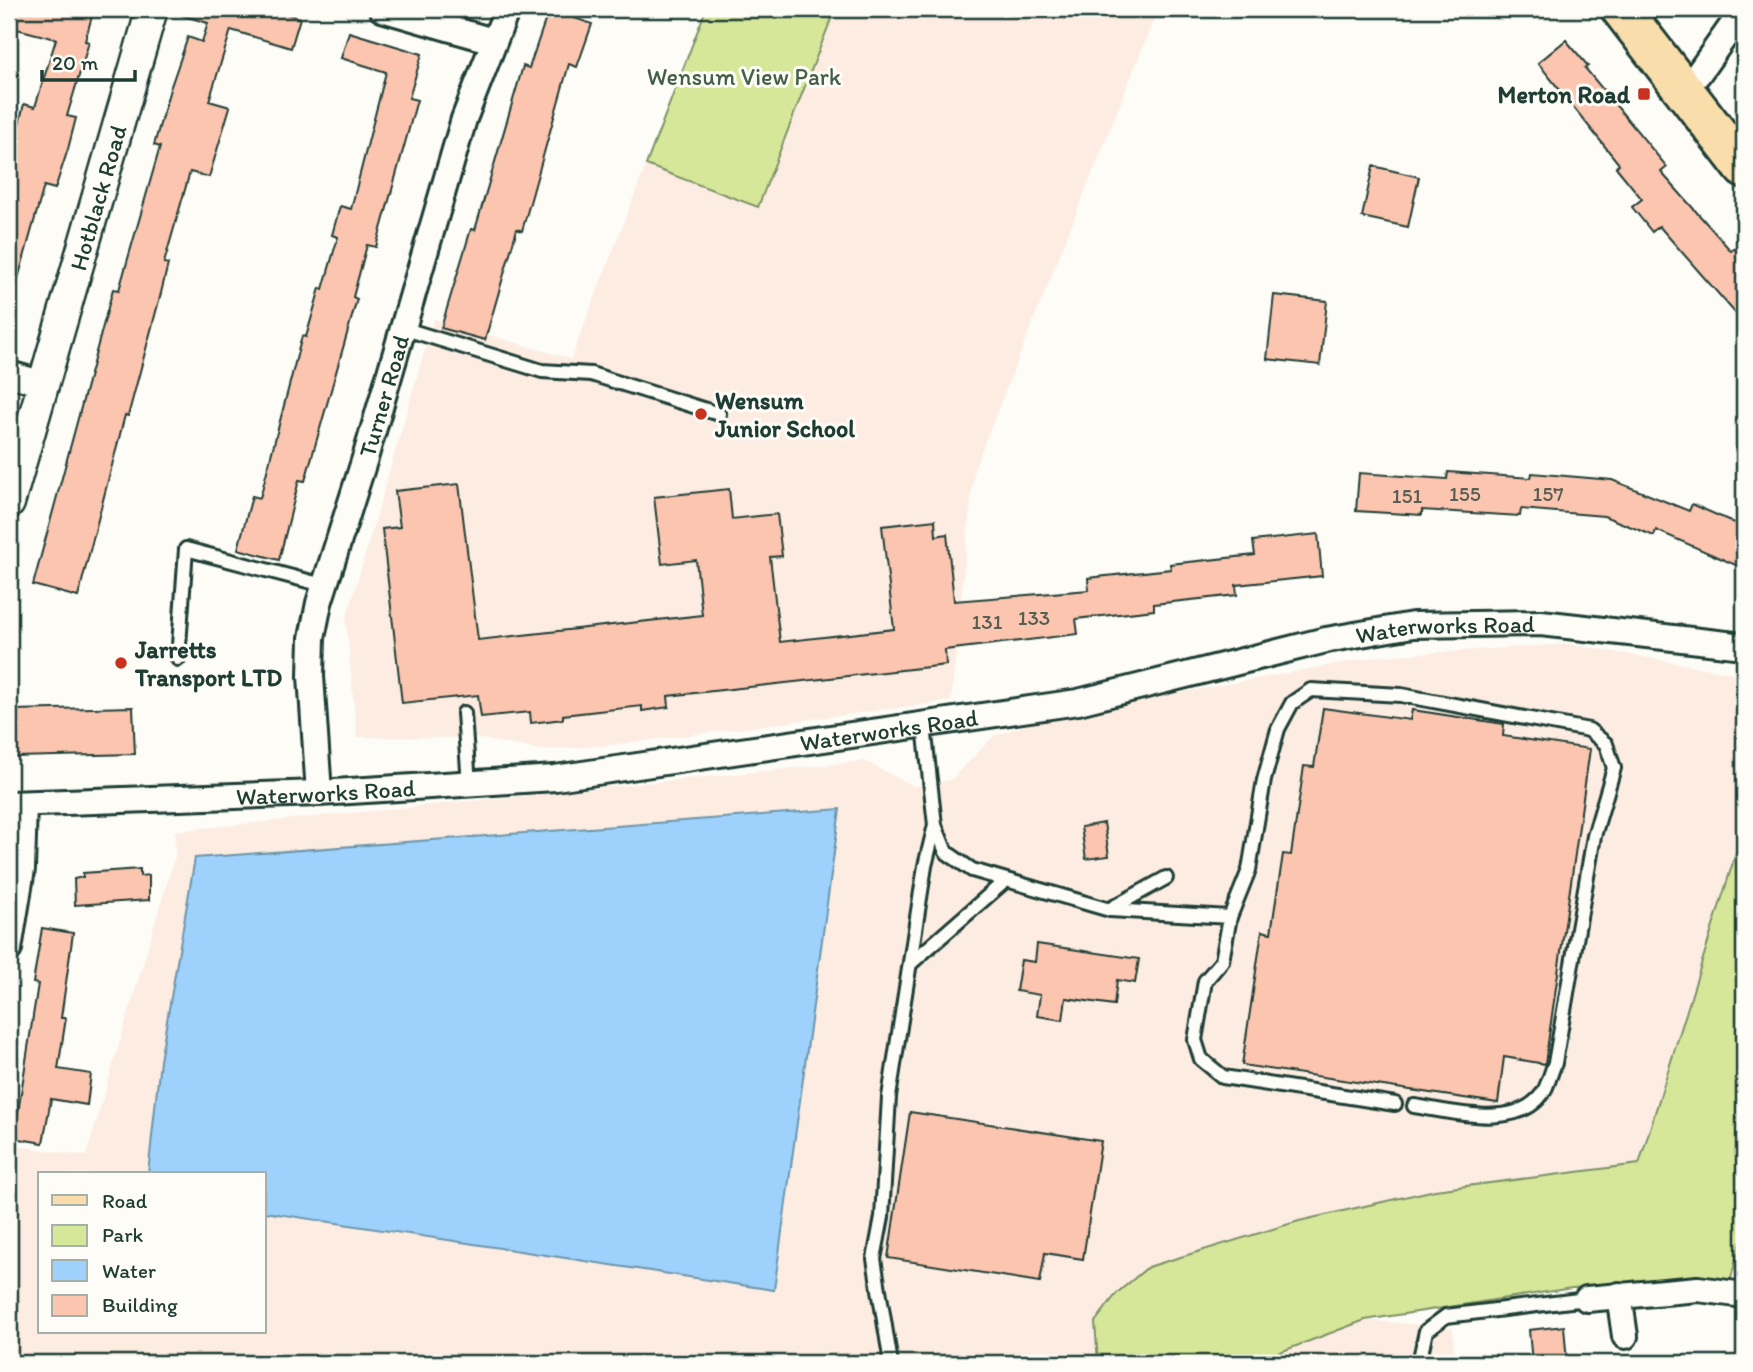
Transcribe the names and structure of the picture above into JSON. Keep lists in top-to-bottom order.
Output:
{
  "streets": {
    "street": ["Hotblack Road", "Turner Road", "Waterworks Road"]
  },
  "crossings": [
    ["Turner Road", "Waterworks Road"]
  ],
  "parks": ["Wensum View Park"],
  "places": {
    "transit": ["Merton Road"],
    "other": ["Wensum Junior School", "Jarretts Transport LTD"]
  },
  "house_numbers": [
    "155",
    "157",
    "151",
    "133",
    "131"
  ],
  "legend": [
    "Road",
    "Park",
    "Water",
    "Building"
  ],
  "scale_bar": "20 m"
}
